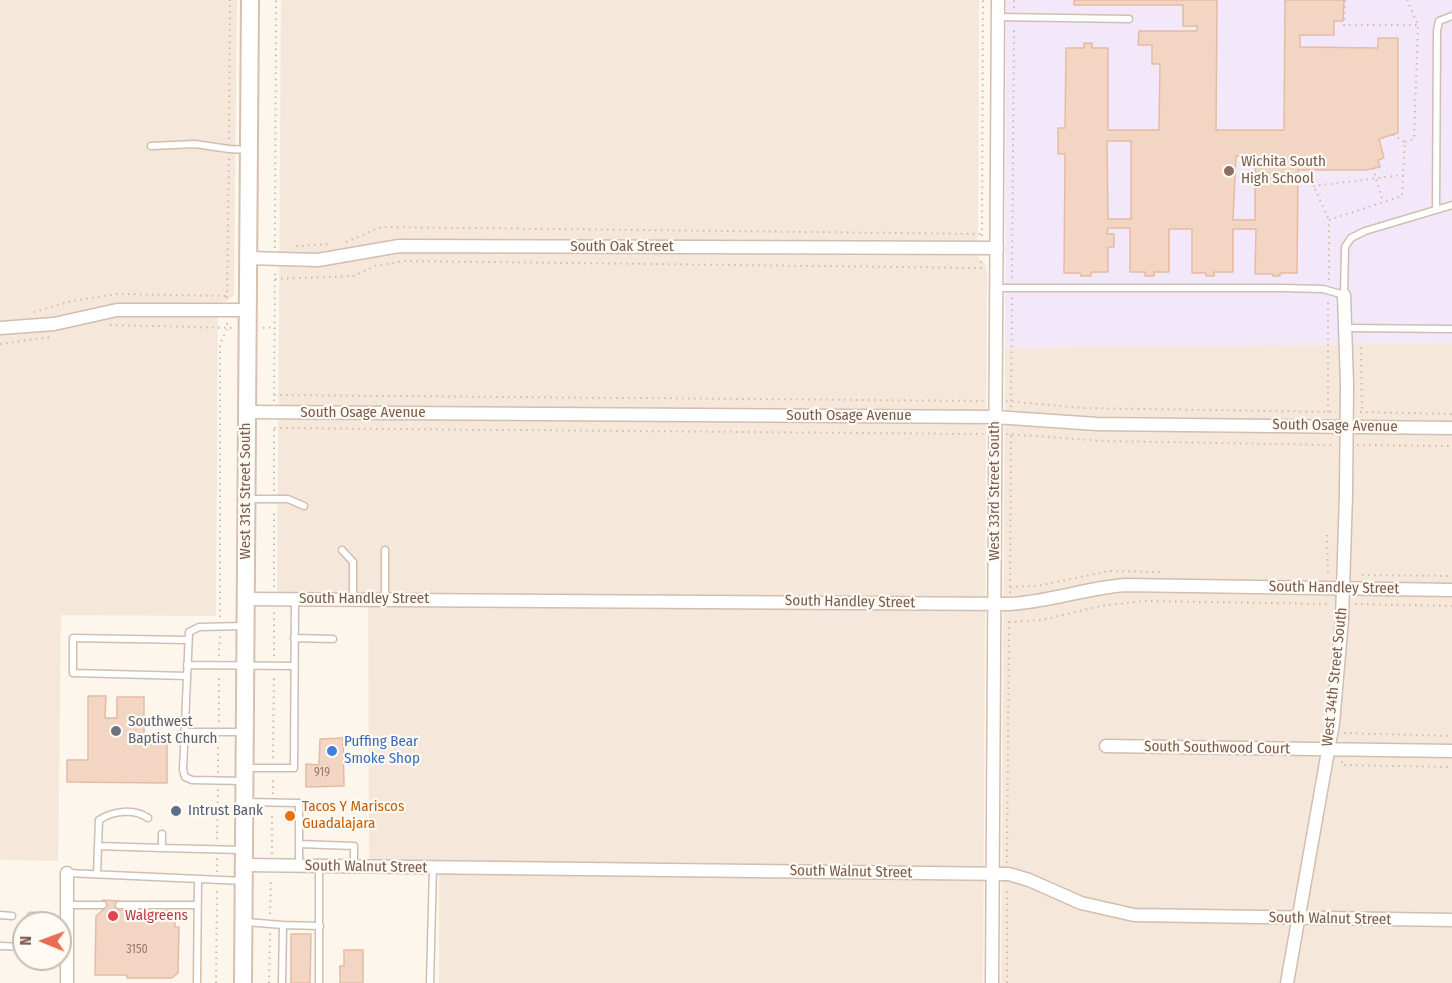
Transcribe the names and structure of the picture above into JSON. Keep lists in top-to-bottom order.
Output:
{
  "streets": {
    "street": [
      "South Oak Street",
      "South Osage Avenue",
      "West 31st Street South",
      "West 33rd Street South",
      "South Handley Street",
      "West 34th Street South",
      "South Southwood Court",
      "South Walnut Street"
    ]
  },
  "crossings": [
    ["South Oak Street", "West 31st Street South"],
    ["South Oak Street", "West 33rd Street South"],
    ["South Osage Avenue", "West 31st Street South"],
    ["South Osage Avenue", "West 33rd Street South"],
    ["South Osage Avenue", "West 34th Street South"],
    ["West 31st Street South", "South Handley Street"],
    ["West 31st Street South", "South Walnut Street"],
    ["West 33rd Street South", "South Handley Street"],
    ["West 33rd Street South", "South Walnut Street"],
    ["South Handley Street", "West 34th Street South"],
    ["West 34th Street South", "South Southwood Court"],
    ["West 34th Street South", "South Walnut Street"]
  ],
  "places": [
    "Wichita South High School",
    "Southwest Baptist Church",
    "Puffing Bear Smoke Shop",
    "Intrust Bank",
    "Tacos Y Mariscos Guadalajara",
    "Walgreens"
  ],
  "house_numbers": ["919", "3150"],
  "north": "left"
}
